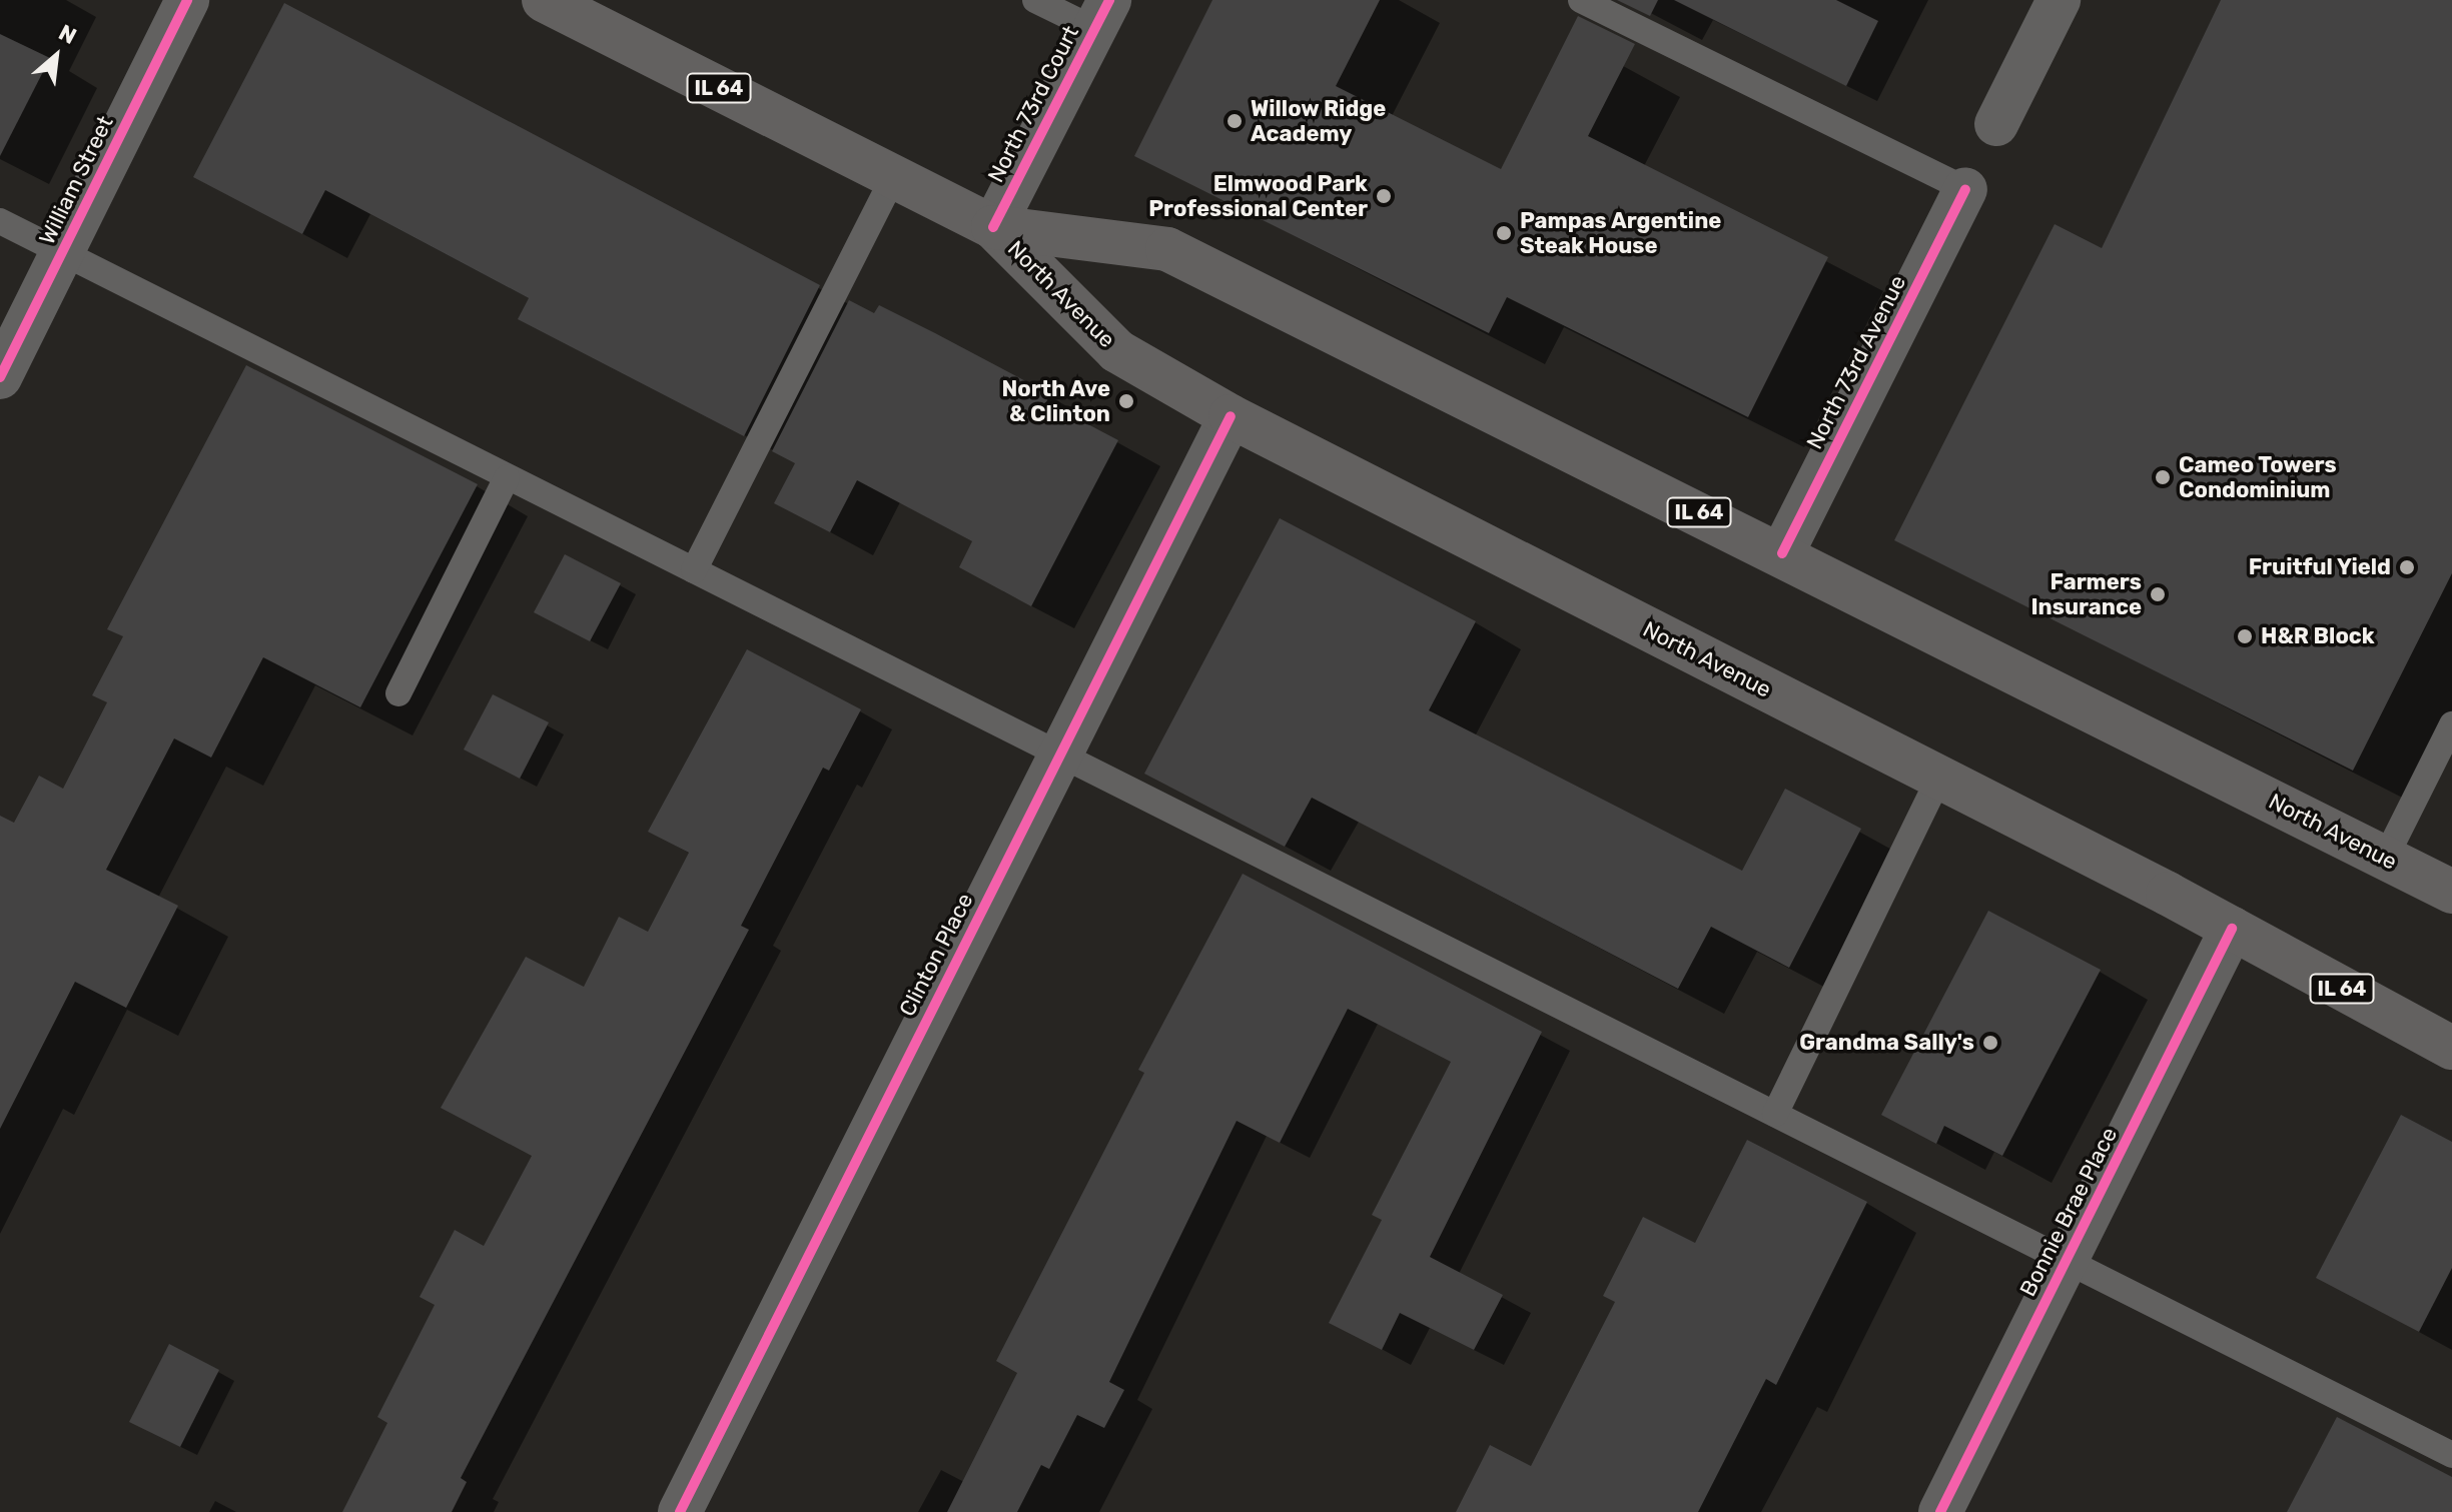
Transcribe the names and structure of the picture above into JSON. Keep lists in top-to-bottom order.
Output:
{
  "streets": {
    "main road": ["IL 64", "North Avenue"],
    "street": [
      "North 73rd Court",
      "William Street",
      "North 73rd Avenue",
      "Clinton Place",
      "Bonnie Brae Place"
    ]
  },
  "crossings": [
    ["North 73rd Court", "North Avenue"],
    ["North Avenue", "North 73rd Avenue"],
    ["North Avenue", "Clinton Place"],
    ["North Avenue", "Bonnie Brae Place"]
  ],
  "places": [
    "Willow Ridge Academy",
    "Elmwood Park Professional Center",
    "Pampas Argentine Steak House",
    "North Ave & Clinton",
    "Cameo Towers Condominium",
    "Fruitful Yield",
    "Farmers Insurance",
    "H&R Block",
    "Grandma Sally's"
  ],
  "north": "top right"
}
